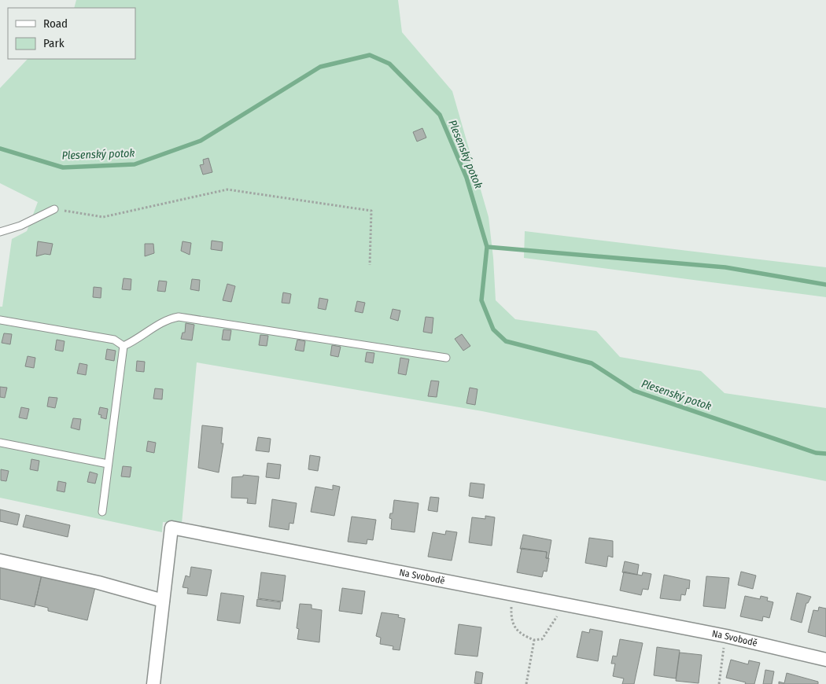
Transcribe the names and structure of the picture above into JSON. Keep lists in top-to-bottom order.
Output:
{
  "streets": {
    "street": ["Na Svobodě"]
  },
  "water": ["Plesenský potok"],
  "legend": ["Road", "Park"]
}
